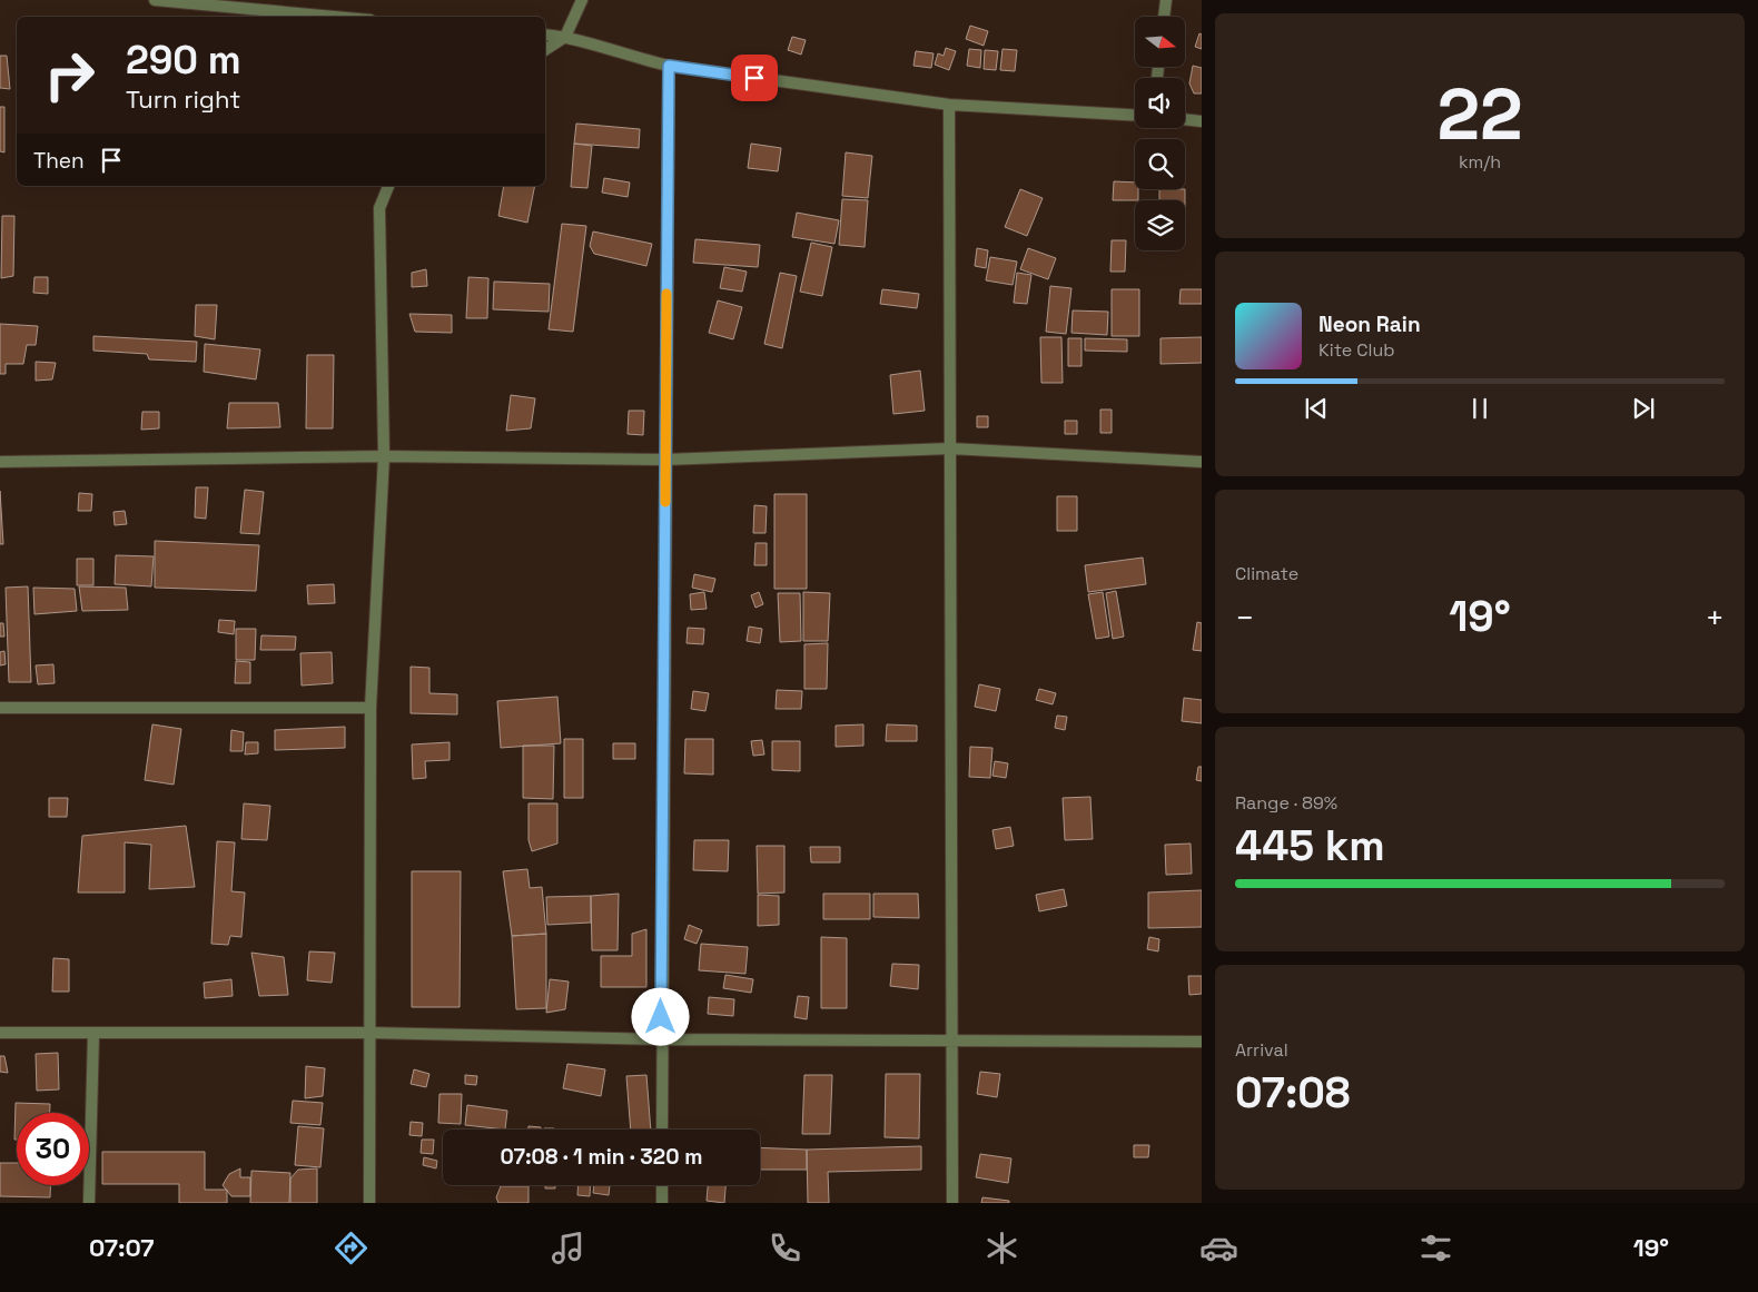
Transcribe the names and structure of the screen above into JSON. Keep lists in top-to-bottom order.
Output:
{
  "north": "right",
  "page": {
    "tile": [
      ["22", "km/h"],
      "Climate",
      ["Range · 89%", "445 km"],
      ["Arrival", "07:08"]
    ],
    "turn": ["290 m", "Turn right"],
    "then": "Then",
    "song": ["Neon Rain", "Kite Club"],
    "heat": ["−", "19°", "+"],
    "limit": "30",
    "trip": "07:08 · 1 min · 320 m",
    "tabs": ["07:07", "19°"]
  }
}
